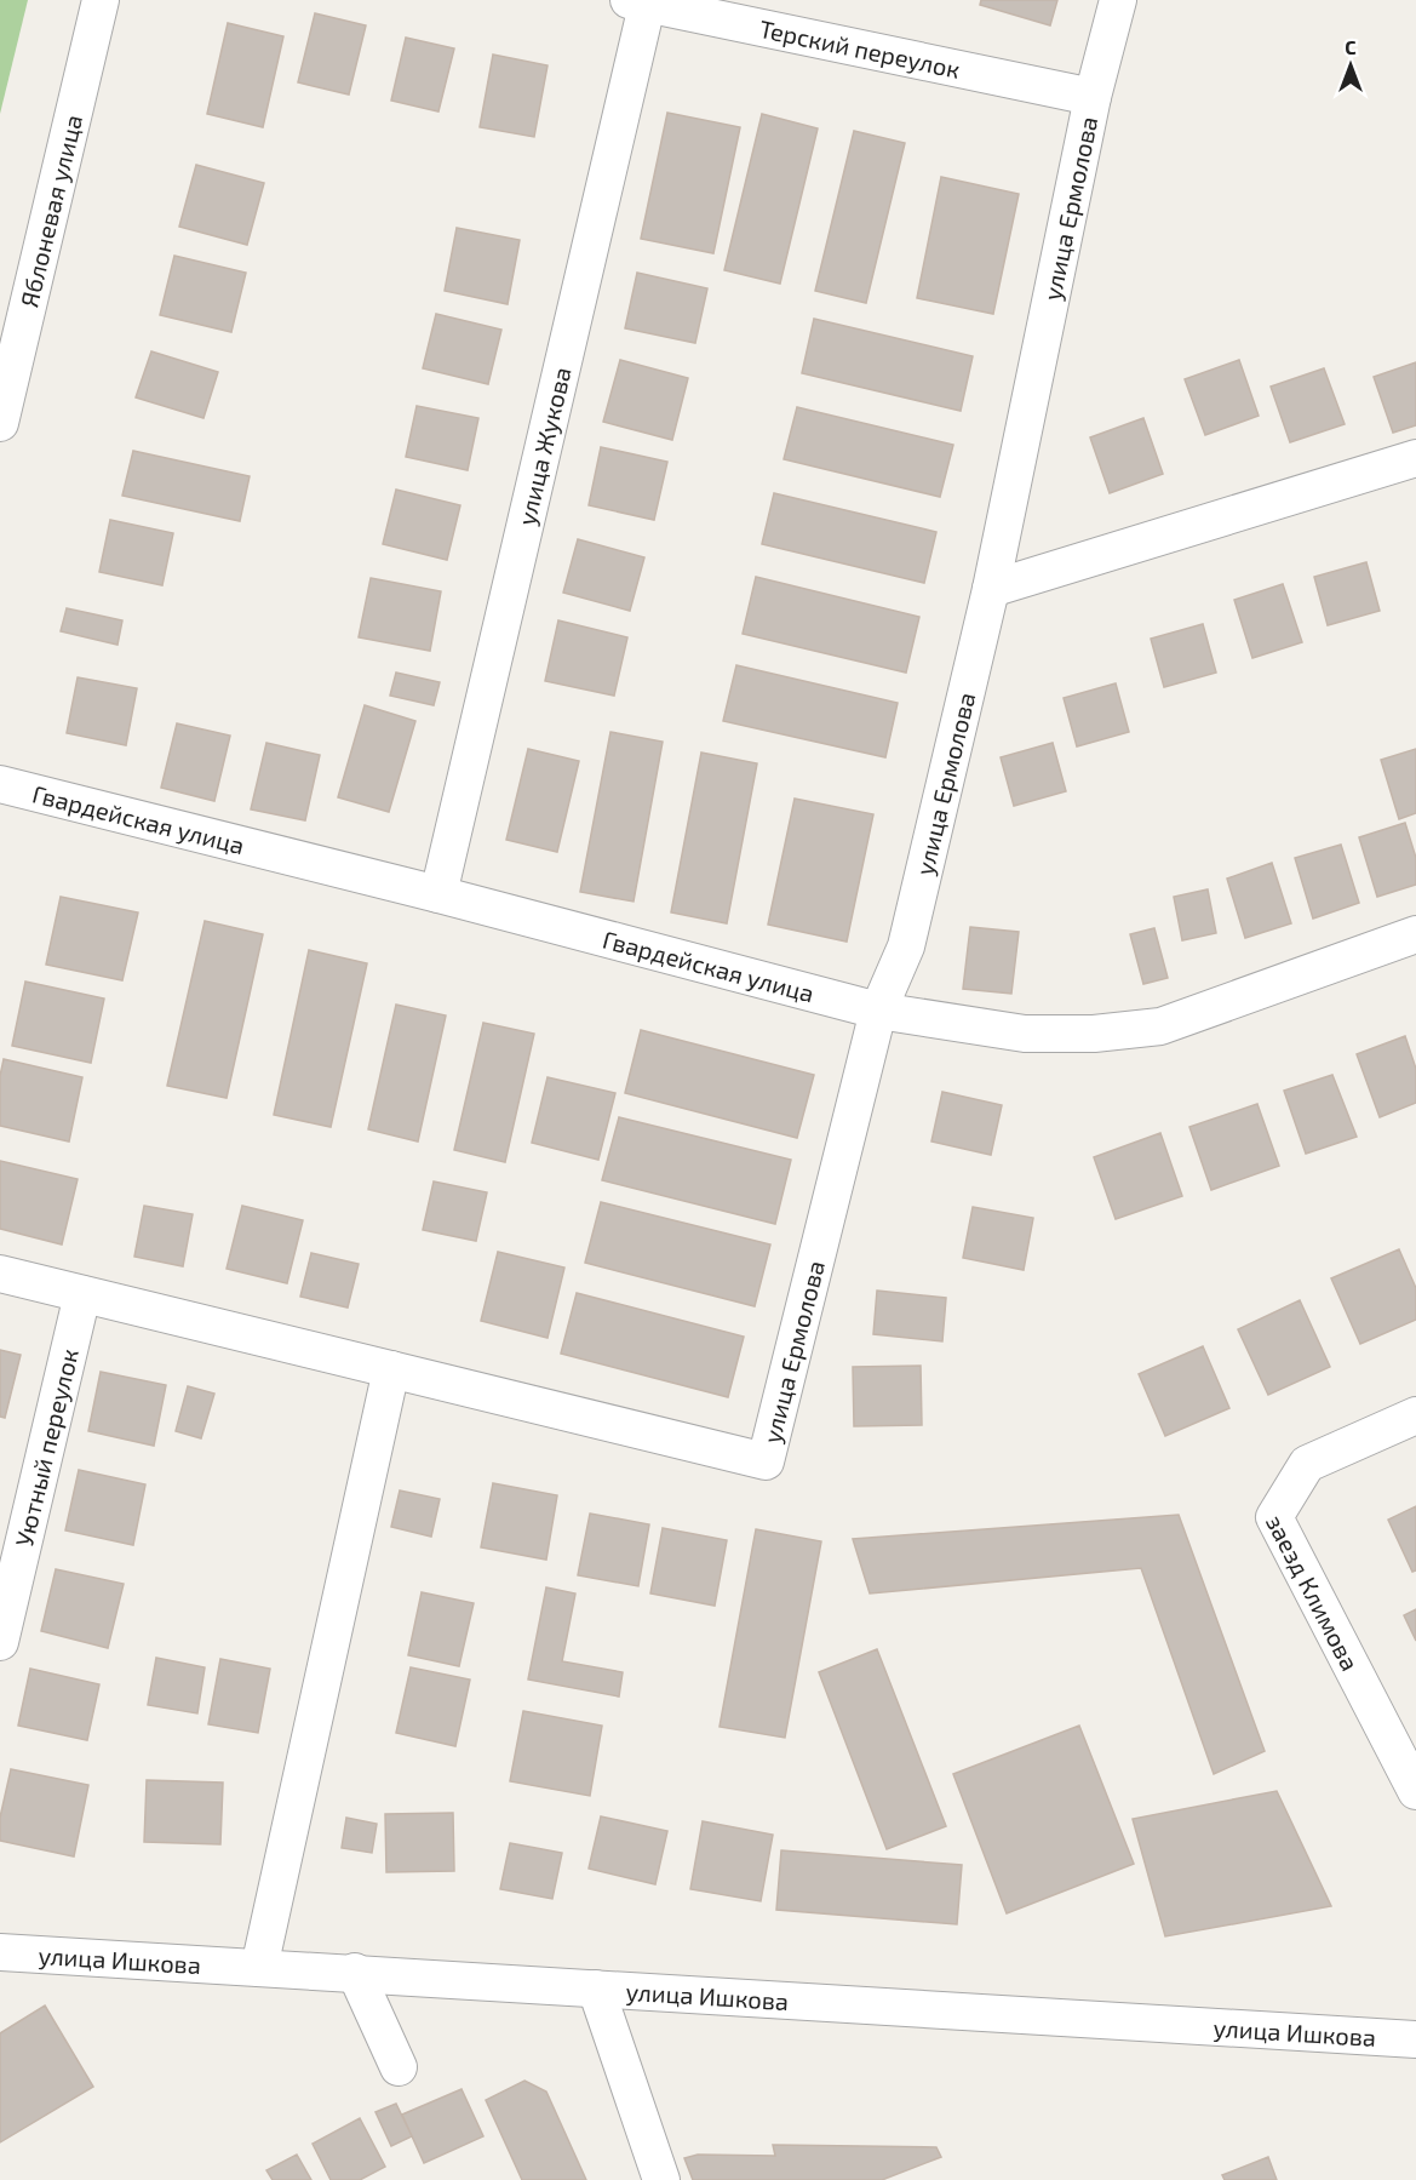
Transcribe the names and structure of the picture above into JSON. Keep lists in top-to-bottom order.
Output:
{
  "streets": {
    "street": [
      "Терский переулок",
      "улица Ермолова",
      "Яблоневая улица",
      "улица Жукова",
      "Гвардейская улица",
      "Уютный переулок",
      "заезд Климова",
      "улица Ишкова"
    ]
  },
  "crossings": [
    ["Терский переулок", "улица Ермолова"],
    ["Терский переулок", "улица Жукова"],
    ["улица Ермолова", "Гвардейская улица"],
    ["улица Жукова", "Гвардейская улица"]
  ],
  "north": "top"
}
